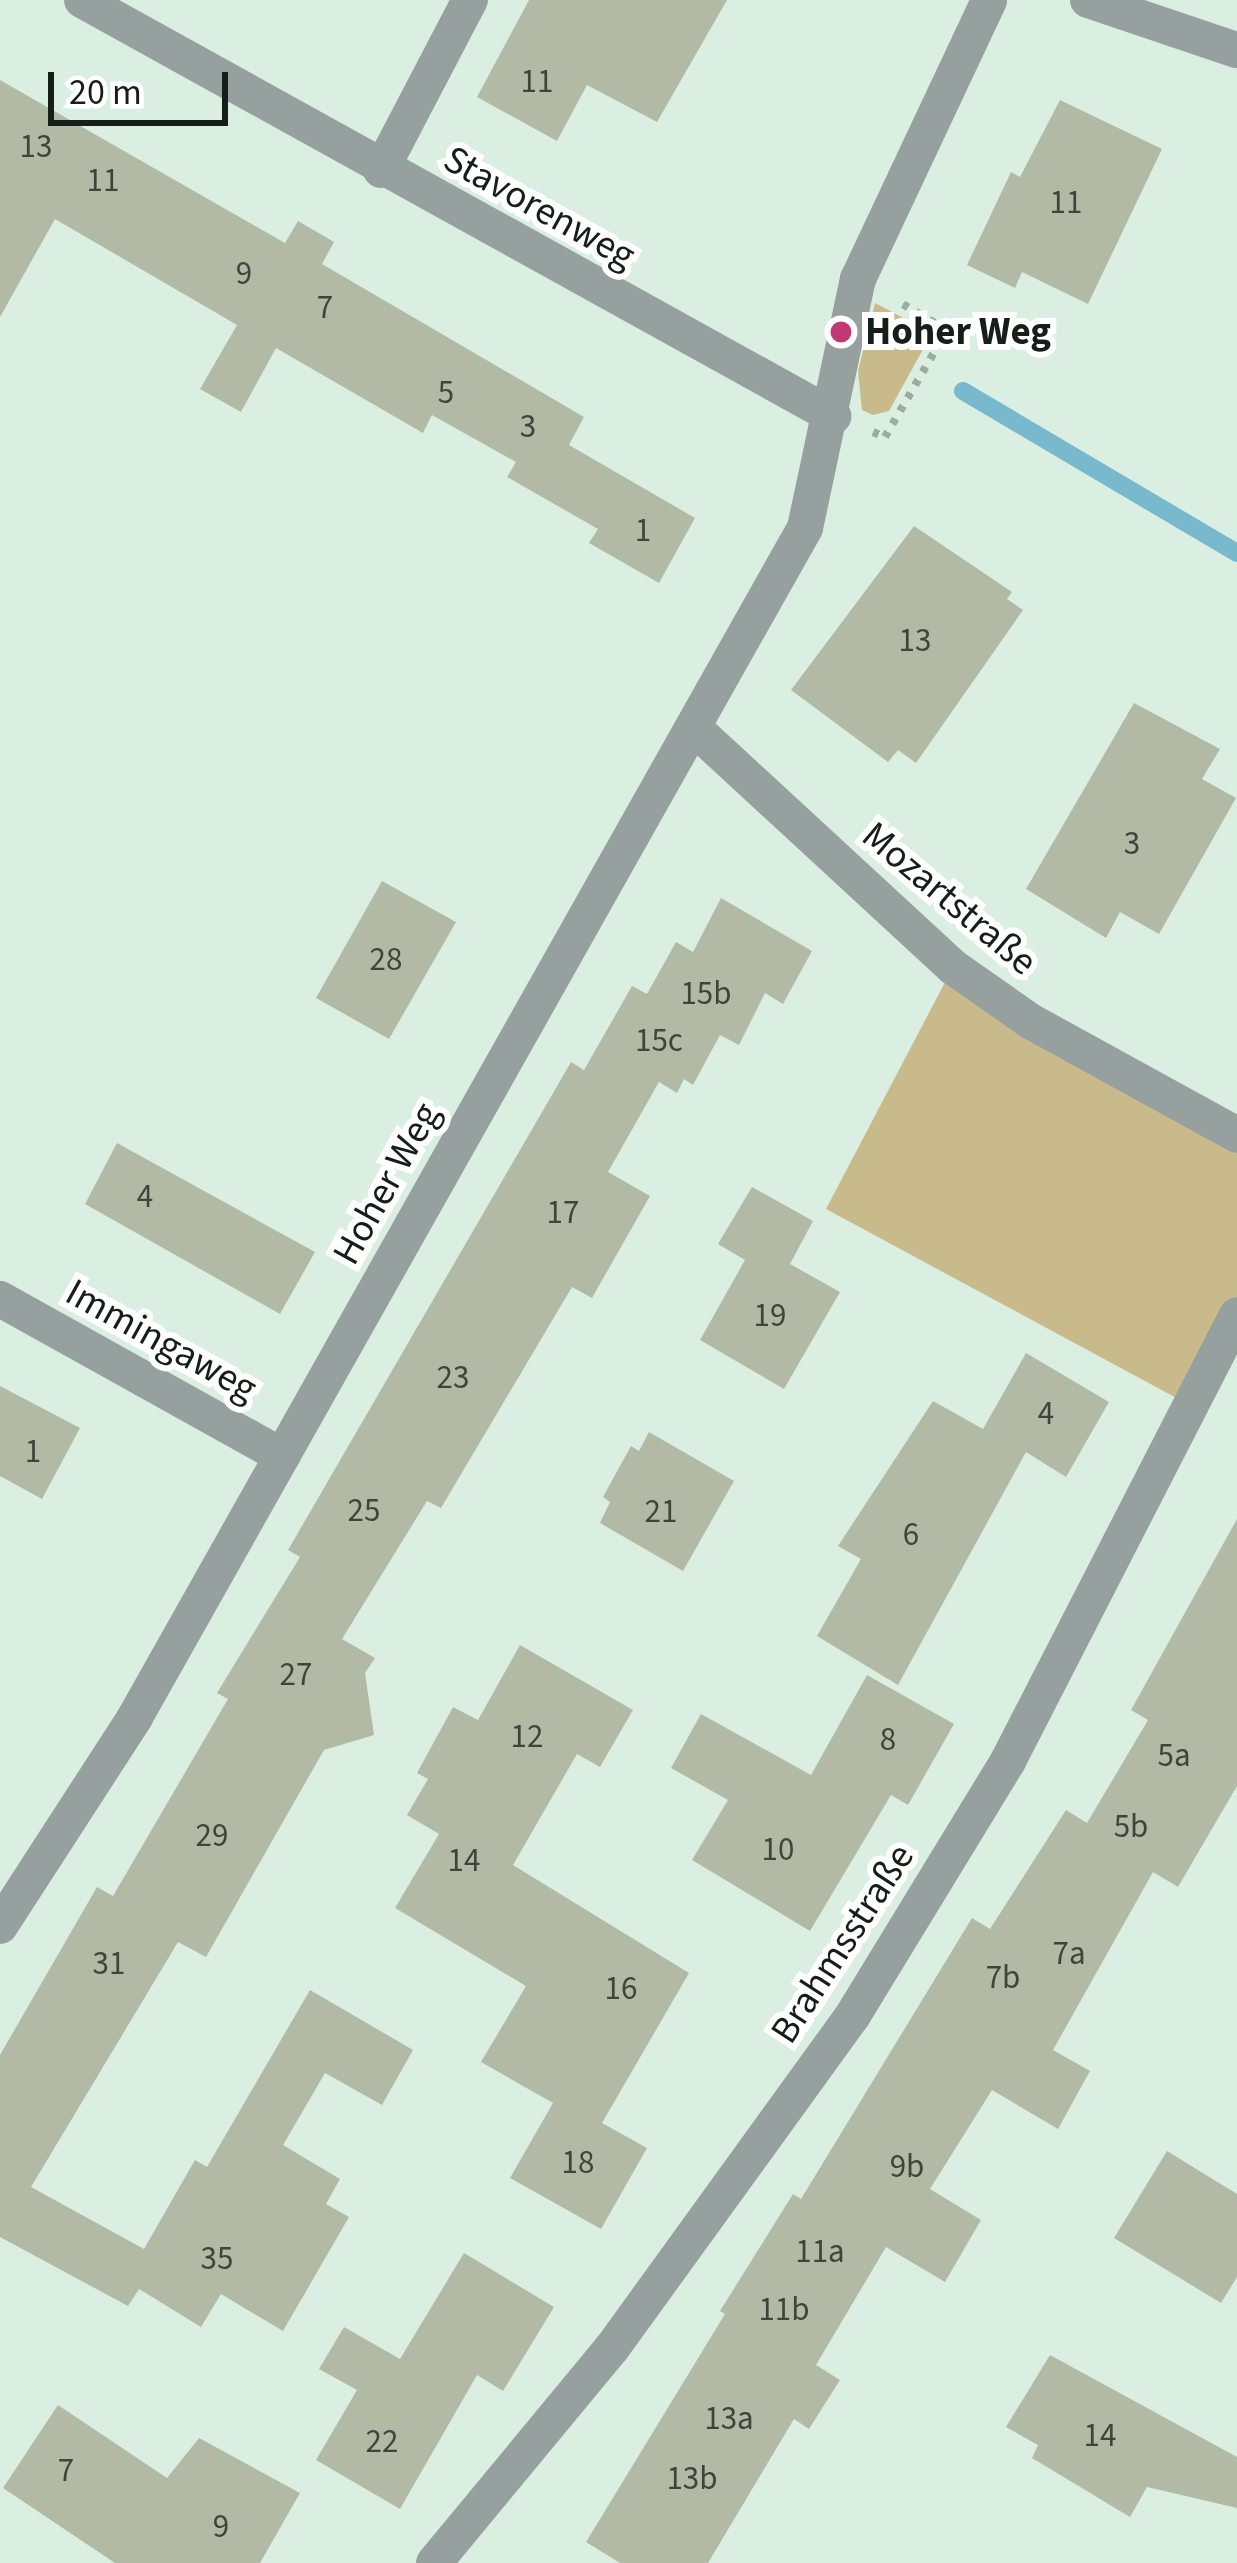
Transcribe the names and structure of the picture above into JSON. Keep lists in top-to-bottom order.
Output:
{
  "streets": {
    "street": [
      "Stavorenweg",
      "Mozartstraße",
      "Hoher Weg",
      "Immingaweg",
      "Brahmsstraße"
    ]
  },
  "crossings": [
    ["Stavorenweg", "Hoher Weg"],
    ["Mozartstraße", "Hoher Weg"],
    ["Hoher Weg", "Immingaweg"]
  ],
  "places": ["Hoher Weg"],
  "house_numbers": [
    "11",
    "13",
    "11",
    "11",
    "9",
    "7",
    "5",
    "3",
    "1",
    "13",
    "3",
    "28",
    "15b",
    "15c",
    "4",
    "17",
    "19",
    "23",
    "4",
    "1",
    "25",
    "21",
    "6",
    "27",
    "12",
    "8",
    "5a",
    "5b",
    "29",
    "10",
    "14",
    "7a",
    "31",
    "7b",
    "16",
    "18",
    "9b",
    "11a",
    "35",
    "11b",
    "13a",
    "14",
    "22",
    "7",
    "13b",
    "9"
  ],
  "scale_bar": "20 m"
}
